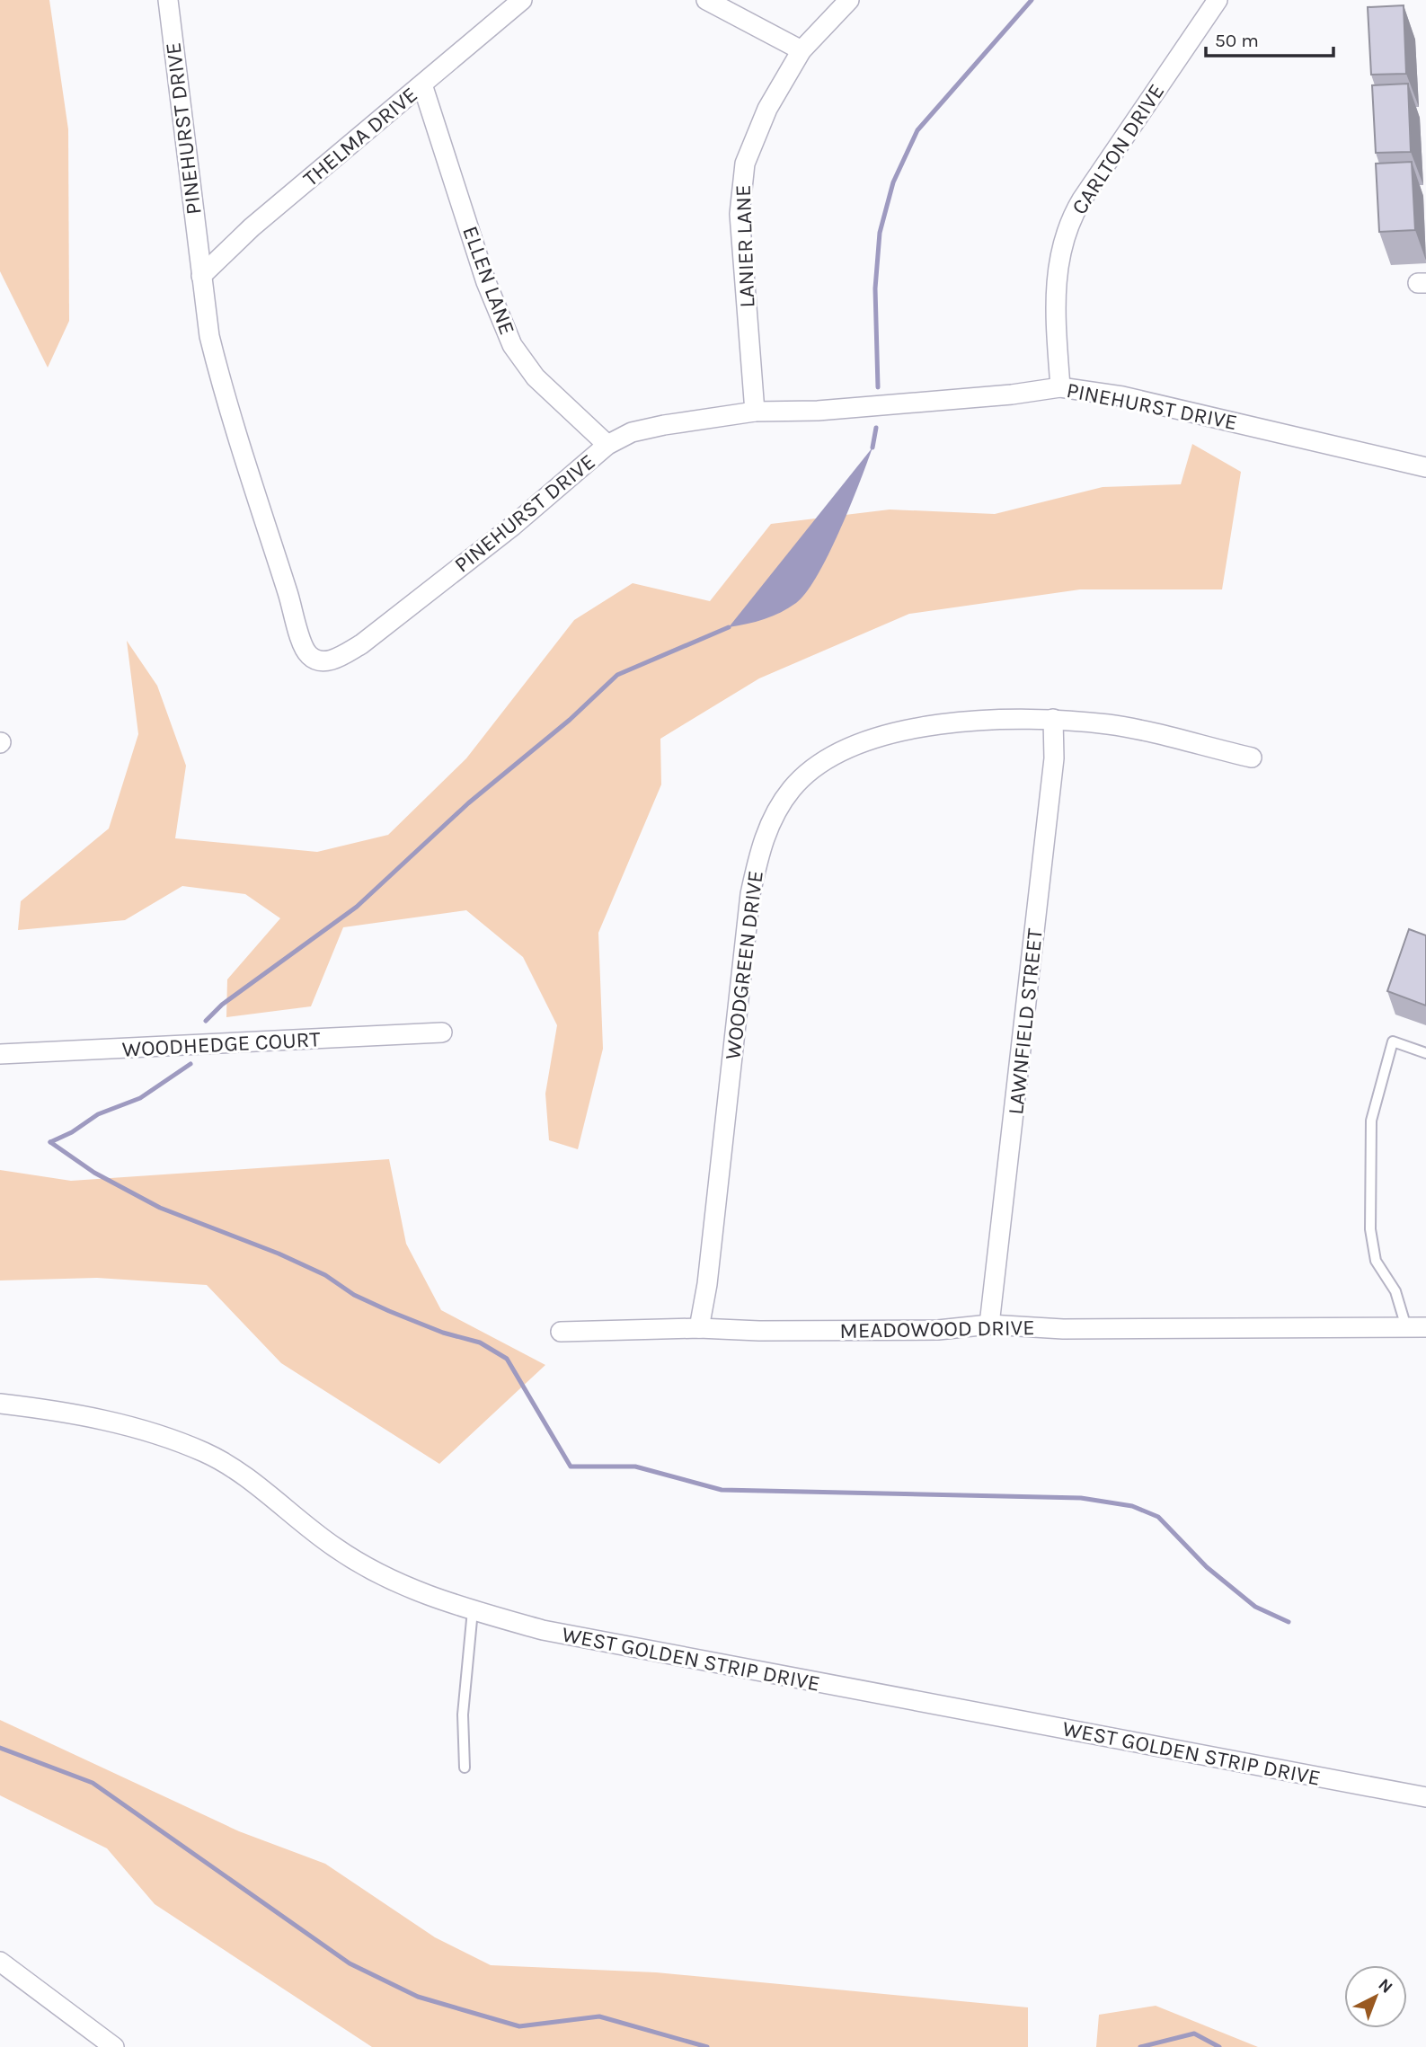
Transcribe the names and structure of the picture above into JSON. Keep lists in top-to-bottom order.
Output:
{
  "streets": {
    "street": [
      "PINEHURST DRIVE",
      "THELMA DRIVE",
      "CARLTON DRIVE",
      "LANIER LANE",
      "ELLEN LANE",
      "WOODGREEN DRIVE",
      "LAWNFIELD STREET",
      "WOODHEDGE COURT",
      "MEADOWOOD DRIVE",
      "WEST GOLDEN STRIP DRIVE"
    ]
  },
  "crossings": [
    ["PINEHURST DRIVE", "THELMA DRIVE"],
    ["PINEHURST DRIVE", "CARLTON DRIVE"],
    ["PINEHURST DRIVE", "LANIER LANE"],
    ["PINEHURST DRIVE", "ELLEN LANE"],
    ["THELMA DRIVE", "ELLEN LANE"],
    ["WOODGREEN DRIVE", "LAWNFIELD STREET"],
    ["WOODGREEN DRIVE", "MEADOWOOD DRIVE"],
    ["LAWNFIELD STREET", "MEADOWOOD DRIVE"]
  ],
  "scale_bar": "50 m",
  "north": "top right"
}
